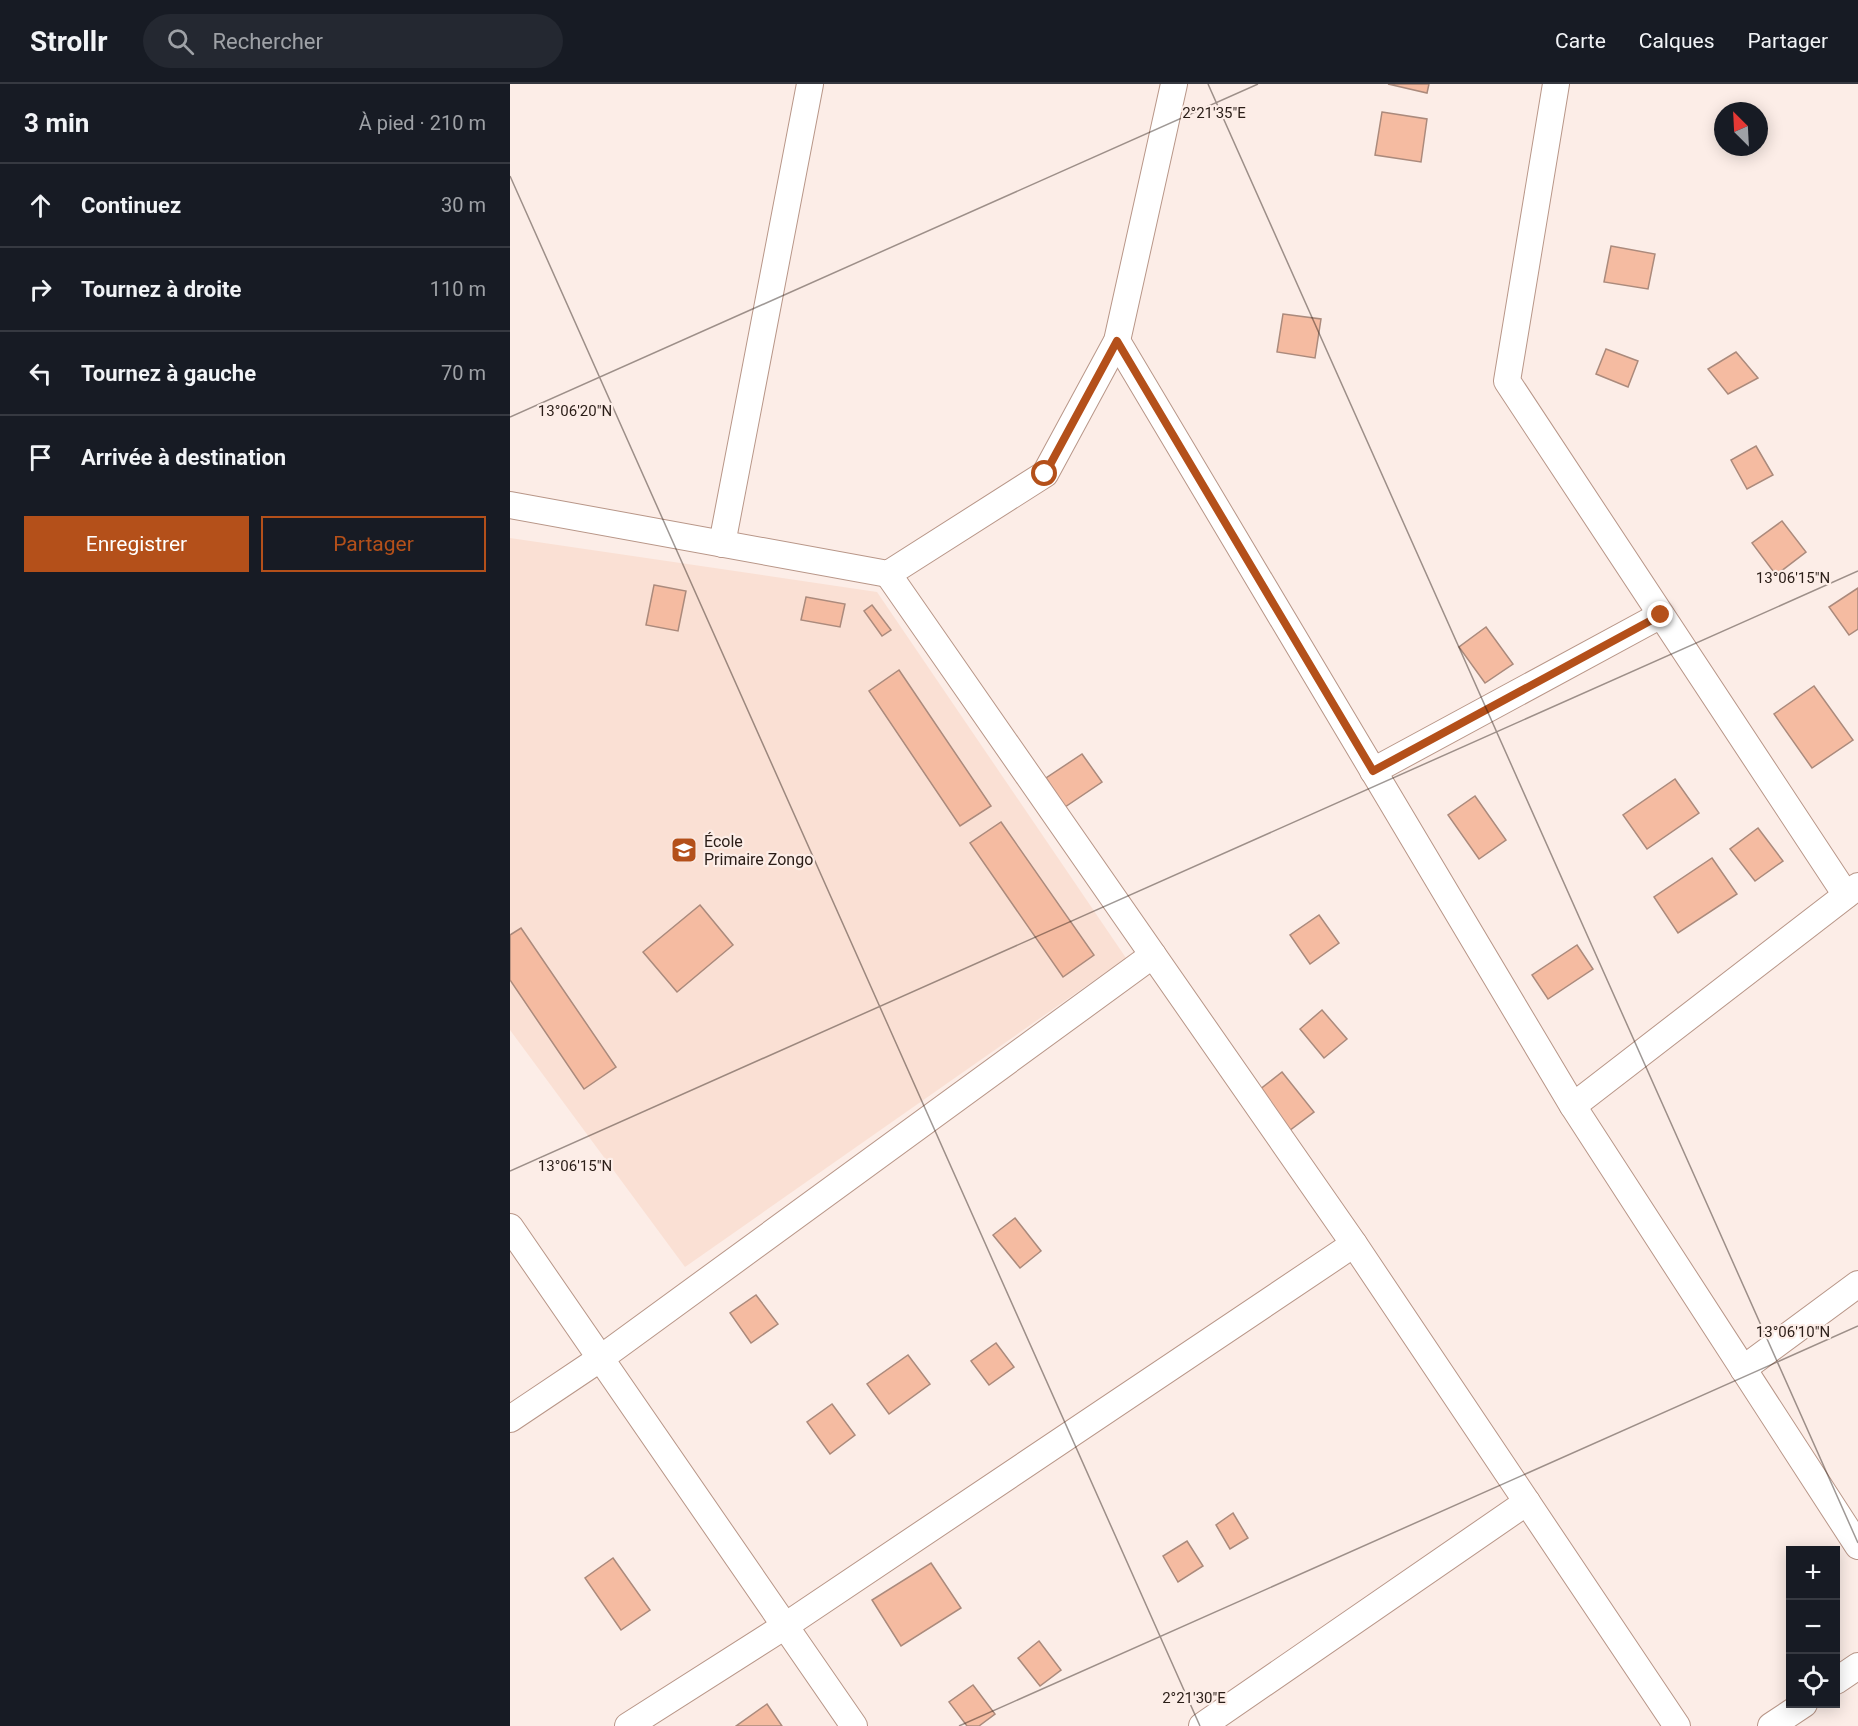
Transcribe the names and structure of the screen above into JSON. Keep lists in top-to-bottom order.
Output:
{
  "places": {
    "school or university": ["École Primaire Zongo"]
  },
  "north": "top left",
  "page": {
    "header": "Strollr",
    "search": "Rechercher",
    "nav": ["Carte", "Calques", "Partager"],
    "heading": ["3 min", "À pied · 210 m"],
    "list": [
      ["Continuez", "30 m"],
      ["Tournez à droite", "110 m"],
      ["Tournez à gauche", "70 m"],
      "Arrivée à destination"
    ],
    "buttons": ["Enregistrer", "Partager"],
    "map_buttons": ["+", "−"]
  },
  "coordinates": [
    "2°21'35\"E",
    "13°06'20\"N",
    "13°06'15\"N",
    "13°06'10\"N",
    "2°21'30\"E"
  ]
}
